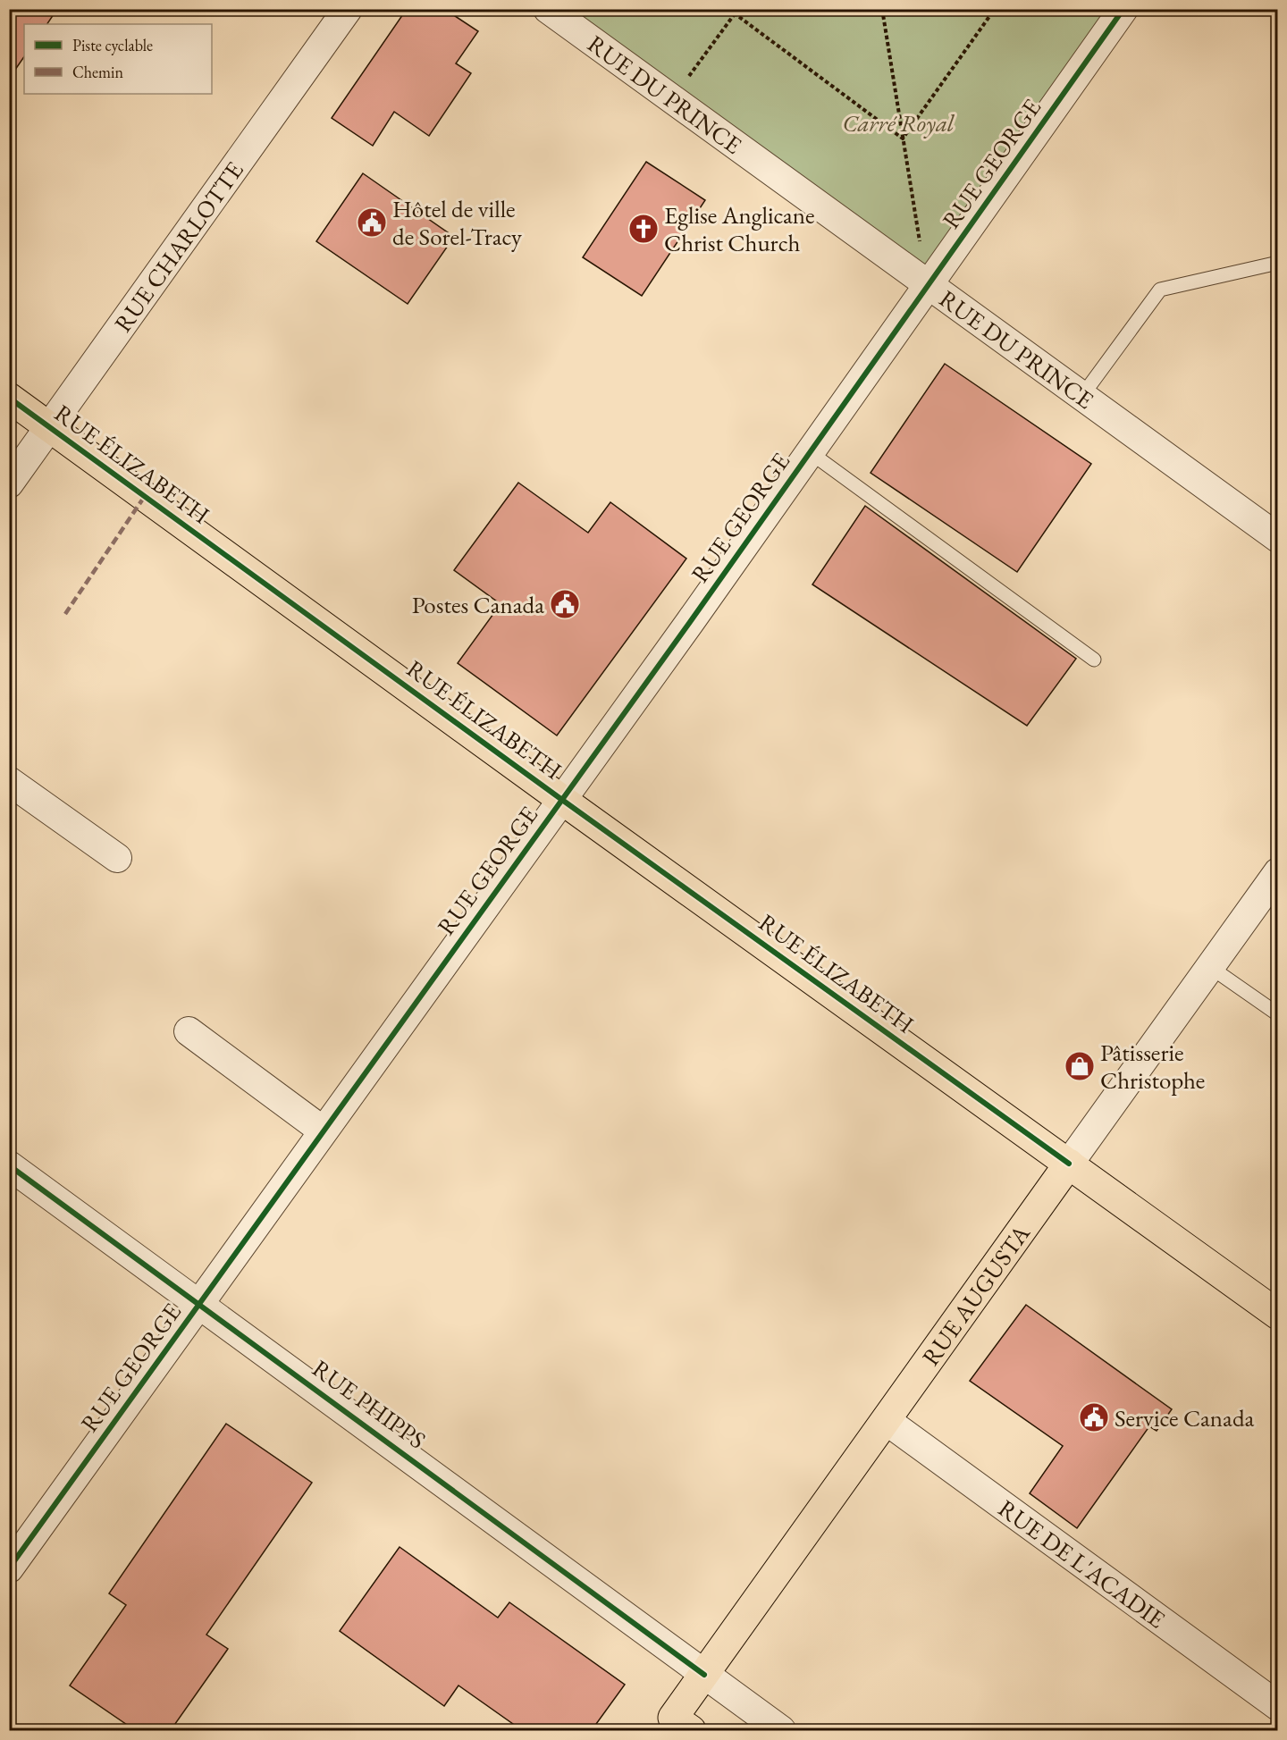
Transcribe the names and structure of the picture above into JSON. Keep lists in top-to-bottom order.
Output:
{
  "streets": {
    "main road": ["RUE ÉLIZABETH", "RUE AUGUSTA"],
    "street": [
      "RUE DU PRINCE",
      "RUE GEORGE",
      "RUE CHARLOTTE",
      "RUE PHIPPS",
      "RUE DE L'ACADIE"
    ]
  },
  "crossings": [
    ["RUE DU PRINCE", "RUE GEORGE"],
    ["RUE GEORGE", "RUE ÉLIZABETH"],
    ["RUE GEORGE", "RUE PHIPPS"],
    ["RUE CHARLOTTE", "RUE ÉLIZABETH"],
    ["RUE ÉLIZABETH", "RUE AUGUSTA"],
    ["RUE AUGUSTA", "RUE PHIPPS"],
    ["RUE AUGUSTA", "RUE DE L'ACADIE"]
  ],
  "parks": ["Carré Royal"],
  "places": {
    "public building": ["Hôtel de ville de Sorel-Tracy", "Postes Canada", "Service Canada"],
    "church": ["Eglise Anglicane Christ Church"],
    "shop": ["Pâtisserie Christophe"]
  },
  "legend": ["Piste cyclable", "Chemin"]
}
